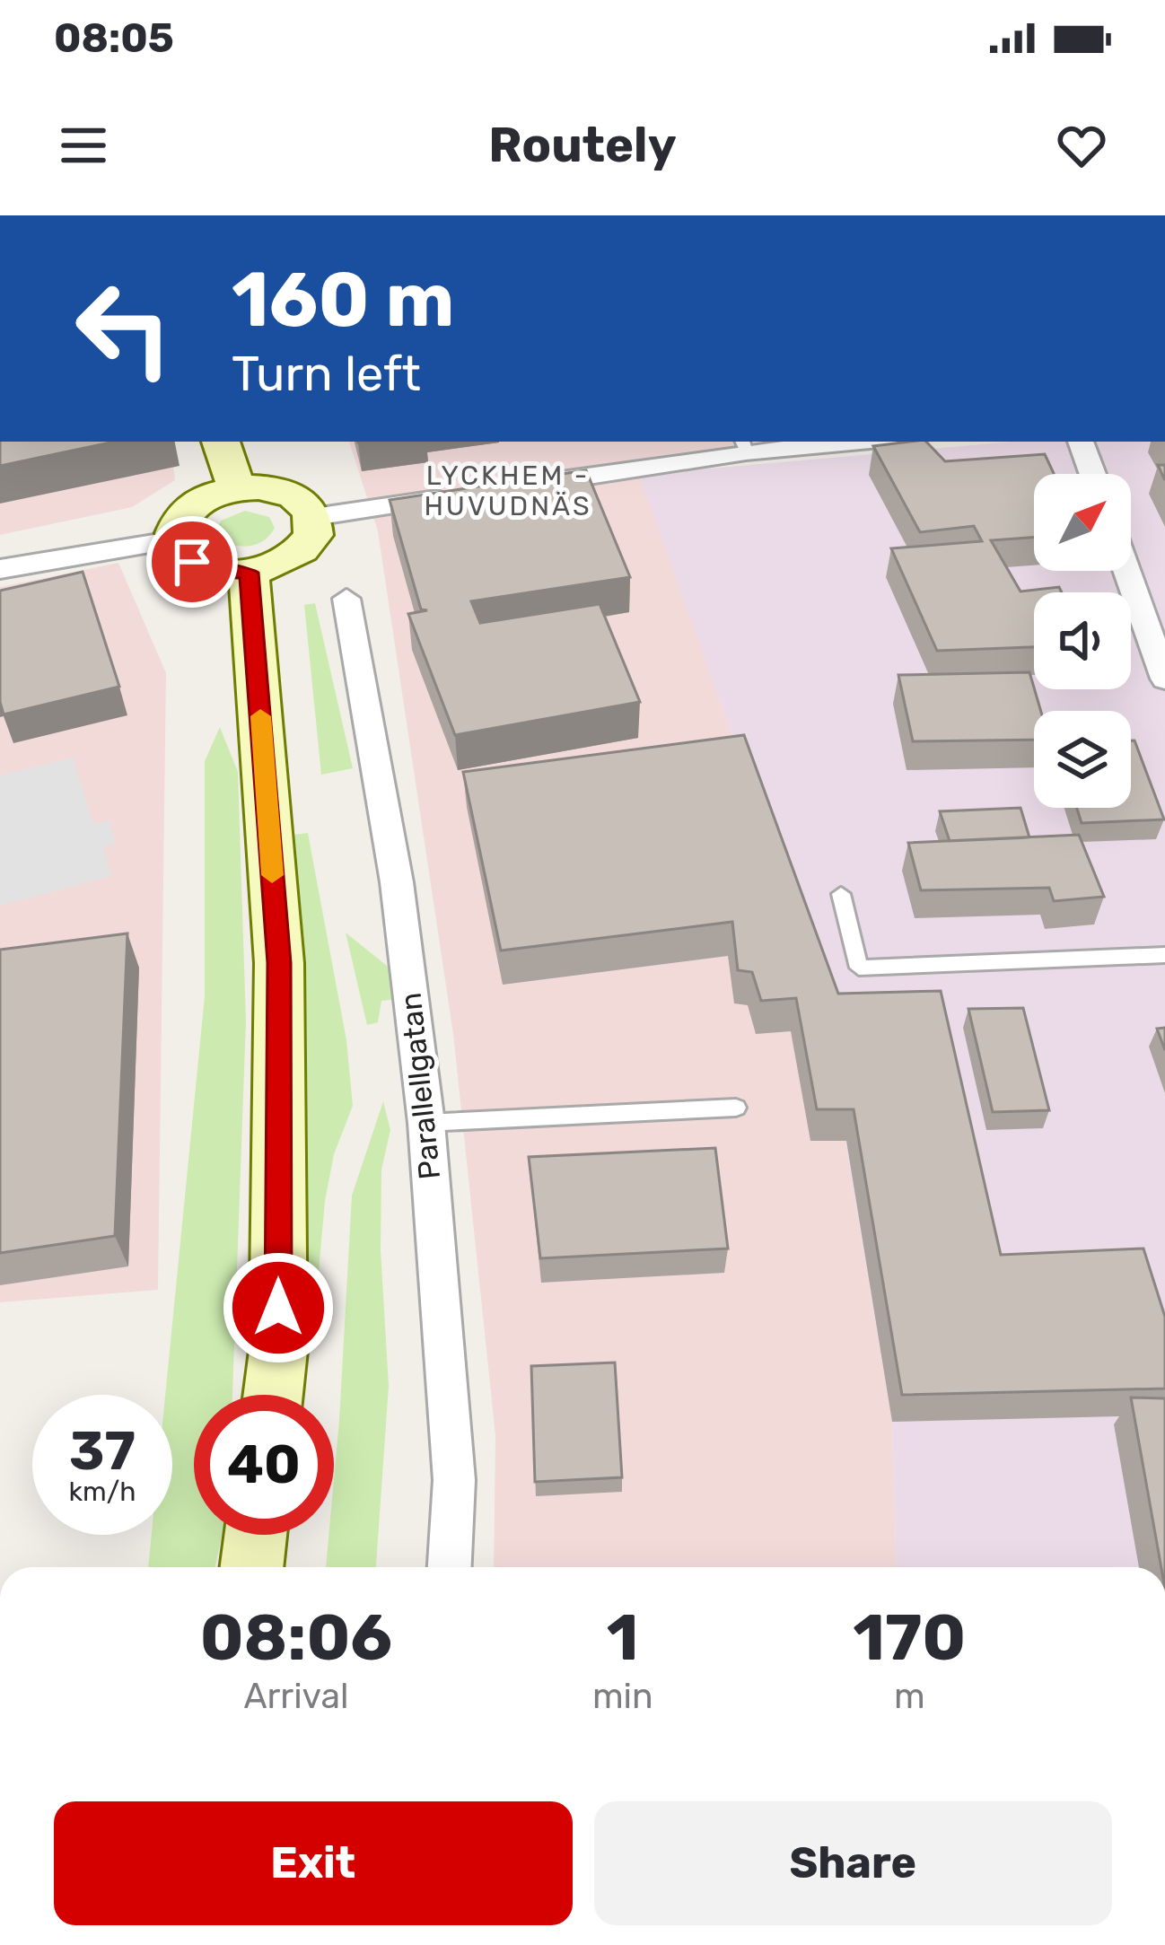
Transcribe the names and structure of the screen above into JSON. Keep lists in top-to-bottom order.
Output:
{
  "streets": {
    "street": ["Parallellgatan"]
  },
  "districts": ["LYCKHEM - HUVUDNÄS"],
  "north": "top right",
  "page": {
    "status": "08:05",
    "header": "Routely",
    "turn": ["160 m", "Turn left"],
    "speed": "37 km/h",
    "limit": "40",
    "eta": [
      "08:06",
      "Arrival",
      "1",
      "min",
      "170",
      "m"
    ],
    "buttons": ["Exit", "Share"]
  }
}
